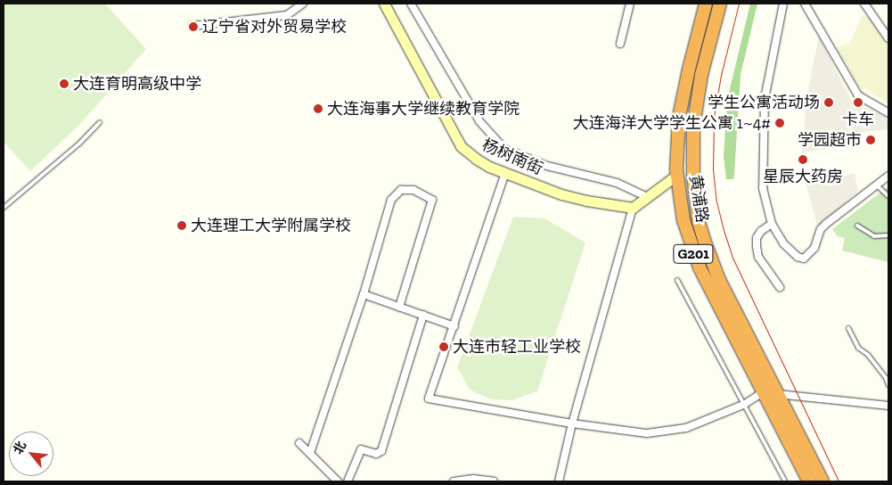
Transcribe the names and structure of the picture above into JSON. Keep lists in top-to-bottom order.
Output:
{
  "streets": {
    "highway": ["黄浦路", "G201"],
    "street": ["杨树南街"]
  },
  "places": [
    "辽宁省对外贸易学校",
    "大连育明高级中学",
    "学生公寓活动场",
    "卡车",
    "大连海事大学继续教育学院",
    "大连海洋大学学生公寓 1~4#",
    "学园超市",
    "星辰大药房",
    "大连理工大学附属学校",
    "大连市轻工业学校"
  ],
  "north": "top left"
}
